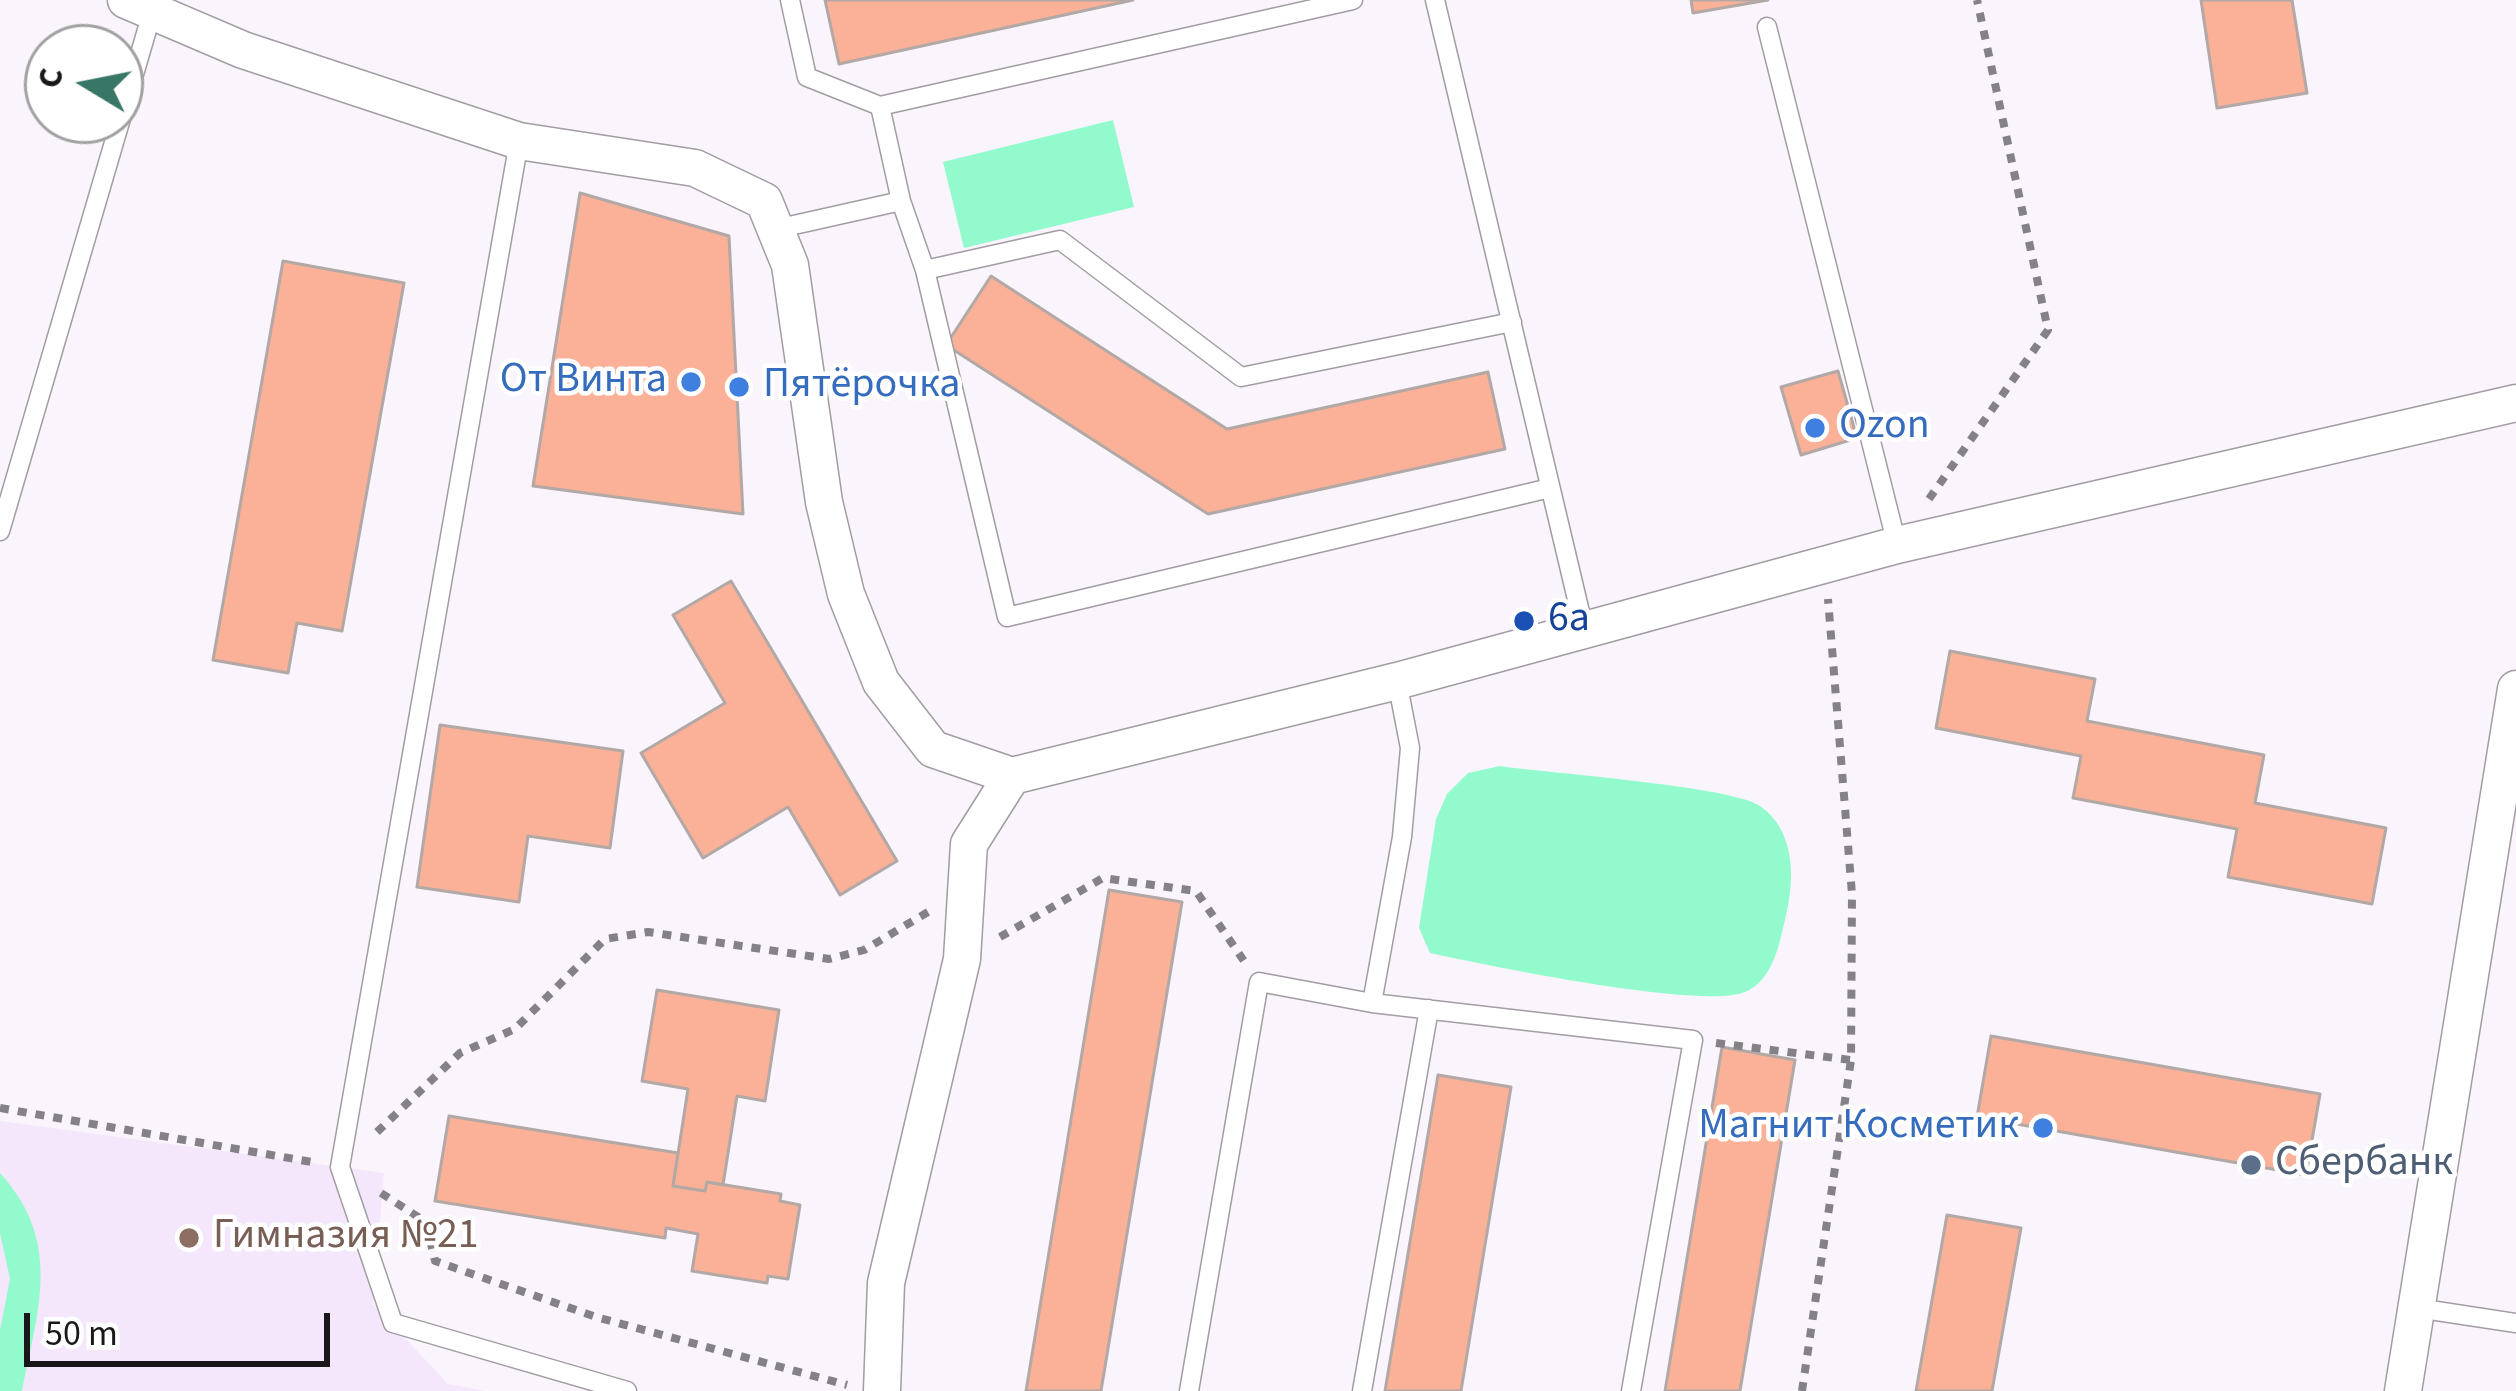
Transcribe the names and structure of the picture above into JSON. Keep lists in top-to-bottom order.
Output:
{
  "places": [
    "От Винта",
    "Пятёрочка",
    "Ozon",
    "6а",
    "Магнит Косметик",
    "Сбербанк",
    "Гимназия №21"
  ],
  "scale_bar": "50 m",
  "north": "left"
}
